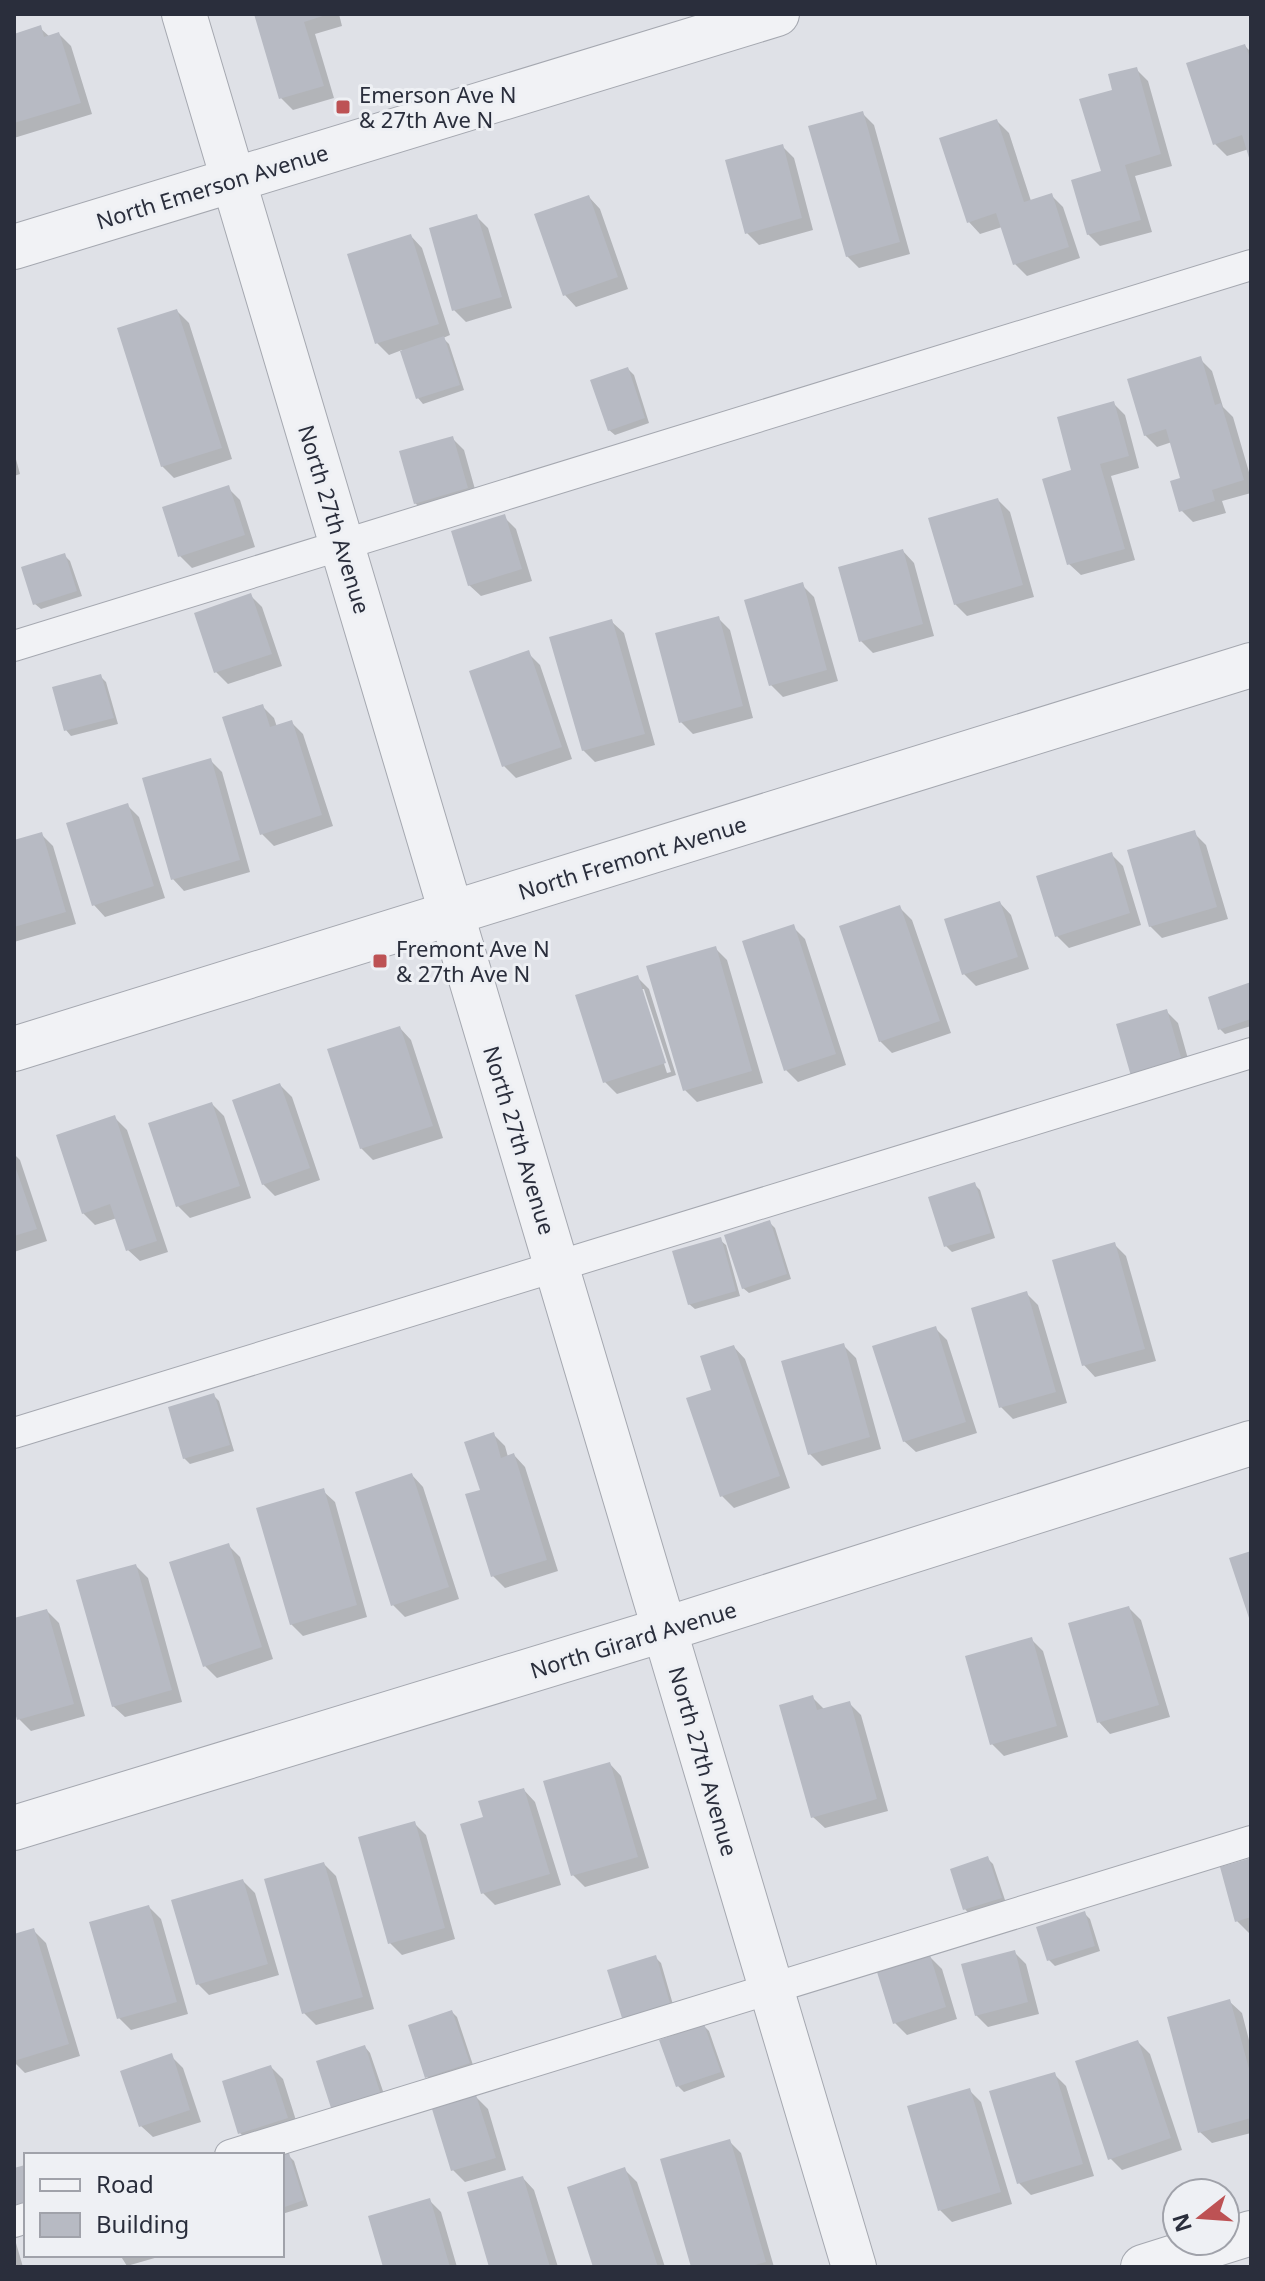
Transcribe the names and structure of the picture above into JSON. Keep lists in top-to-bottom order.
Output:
{
  "streets": {
    "street": [
      "North Emerson Avenue",
      "North 27th Avenue",
      "North Fremont Avenue",
      "North Girard Avenue"
    ]
  },
  "crossings": [
    ["North Emerson Avenue", "North 27th Avenue"],
    ["North 27th Avenue", "North Fremont Avenue"],
    ["North 27th Avenue", "North Girard Avenue"]
  ],
  "places": {
    "transit": ["Emerson Ave N & 27th Ave N", "Fremont Ave N & 27th Ave N"]
  },
  "legend": ["Road", "Building"],
  "north": "left"
}
